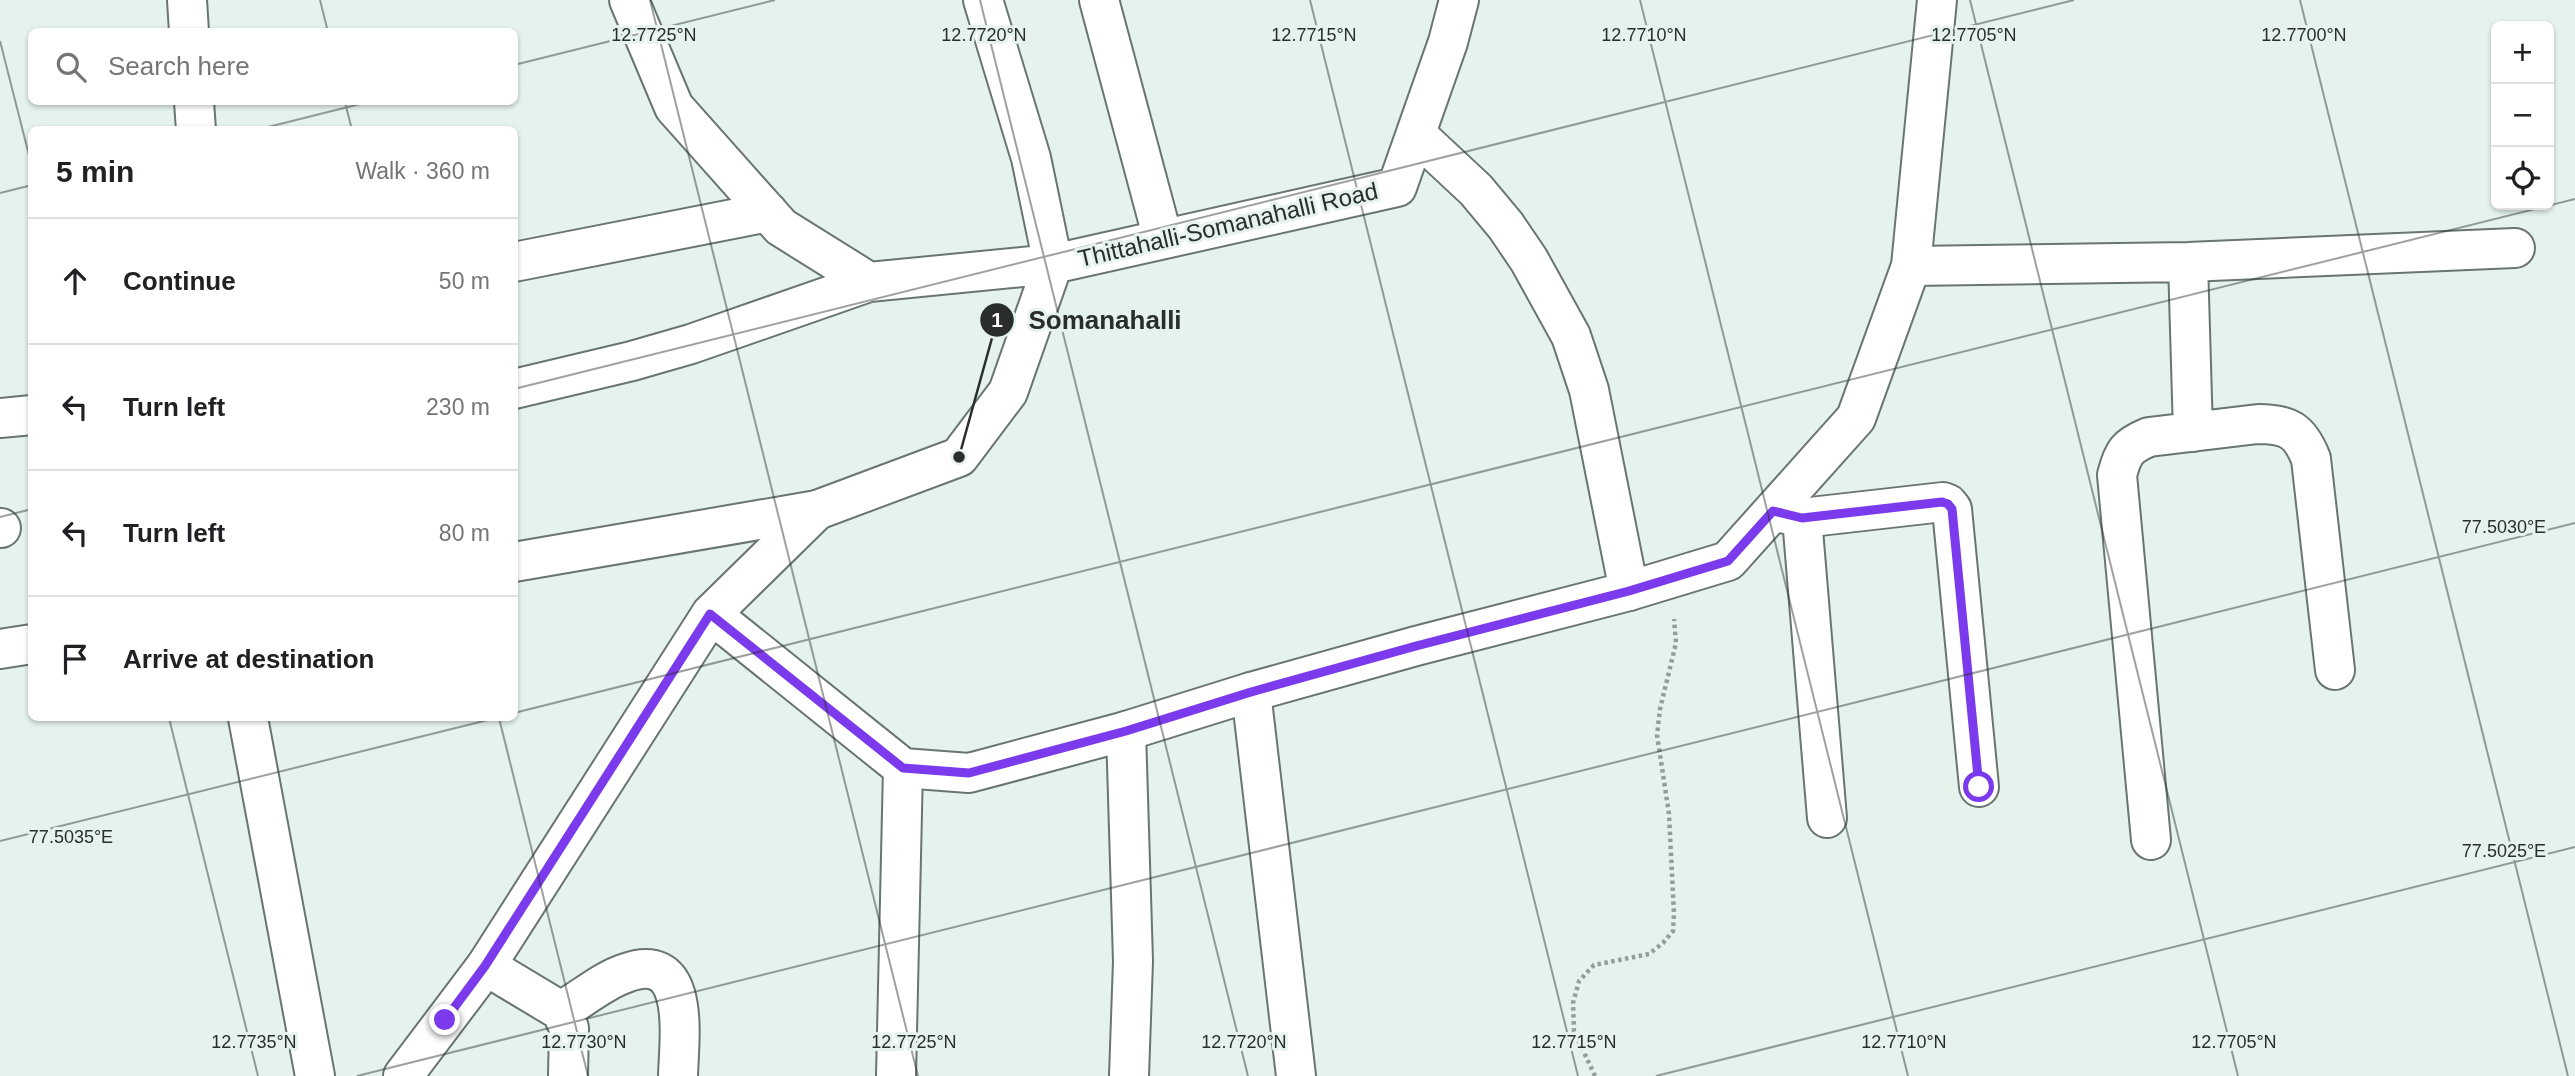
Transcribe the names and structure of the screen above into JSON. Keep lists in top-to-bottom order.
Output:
{
  "streets": {
    "street": ["Thittahalli-Somanahalli Road"]
  },
  "places": ["Somanahalli"],
  "page": {
    "map_buttons": ["+", "−"],
    "search": "Search here",
    "heading": ["5 min", "Walk · 360 m"],
    "list": [
      ["Continue", "50 m"],
      ["Turn left", "230 m"],
      ["Turn left", "80 m"],
      "Arrive at destination"
    ]
  },
  "coordinates": [
    "12.7725°N",
    "12.7720°N",
    "12.7715°N",
    "12.7710°N",
    "12.7705°N",
    "12.7700°N",
    "77.5030°E",
    "77.5035°E",
    "77.5025°E",
    "12.7735°N",
    "12.7730°N"
  ]
}
